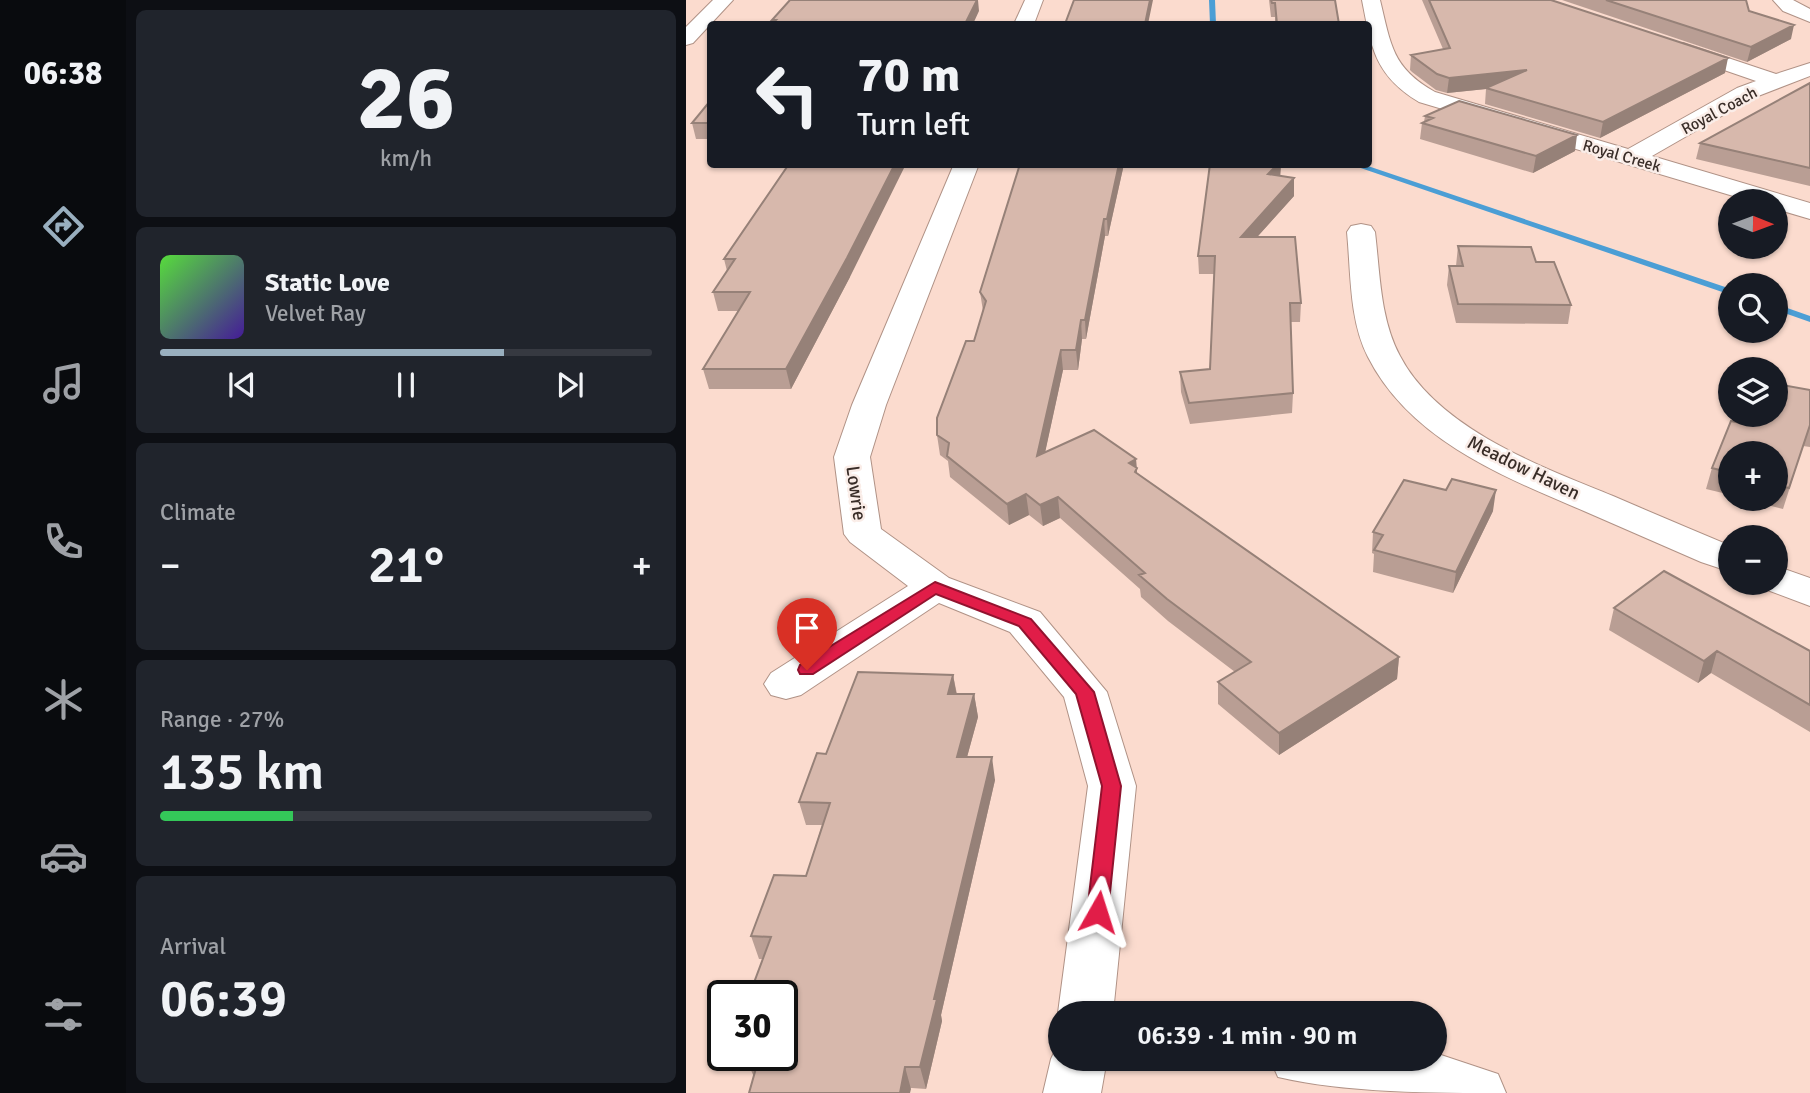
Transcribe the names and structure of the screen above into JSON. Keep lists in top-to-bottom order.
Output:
{
  "streets": {
    "street": [
      "Royal Coach",
      "Royal Creek",
      "Meadow Haven",
      "Lowrie"
    ]
  },
  "crossings": [
    ["Royal Coach", "Royal Creek"]
  ],
  "north": "right",
  "page": {
    "tabs": "06:38",
    "tile": [
      ["26", "km/h"],
      "Climate",
      ["Range · 27%", "135 km"],
      ["Arrival", "06:39"]
    ],
    "turn": ["70 m", "Turn left"],
    "map_buttons": ["+", "−"],
    "song": ["Static Love", "Velvet Ray"],
    "heat": ["−", "21°", "+"],
    "limit": "30",
    "trip": "06:39 · 1 min · 90 m"
  }
}
